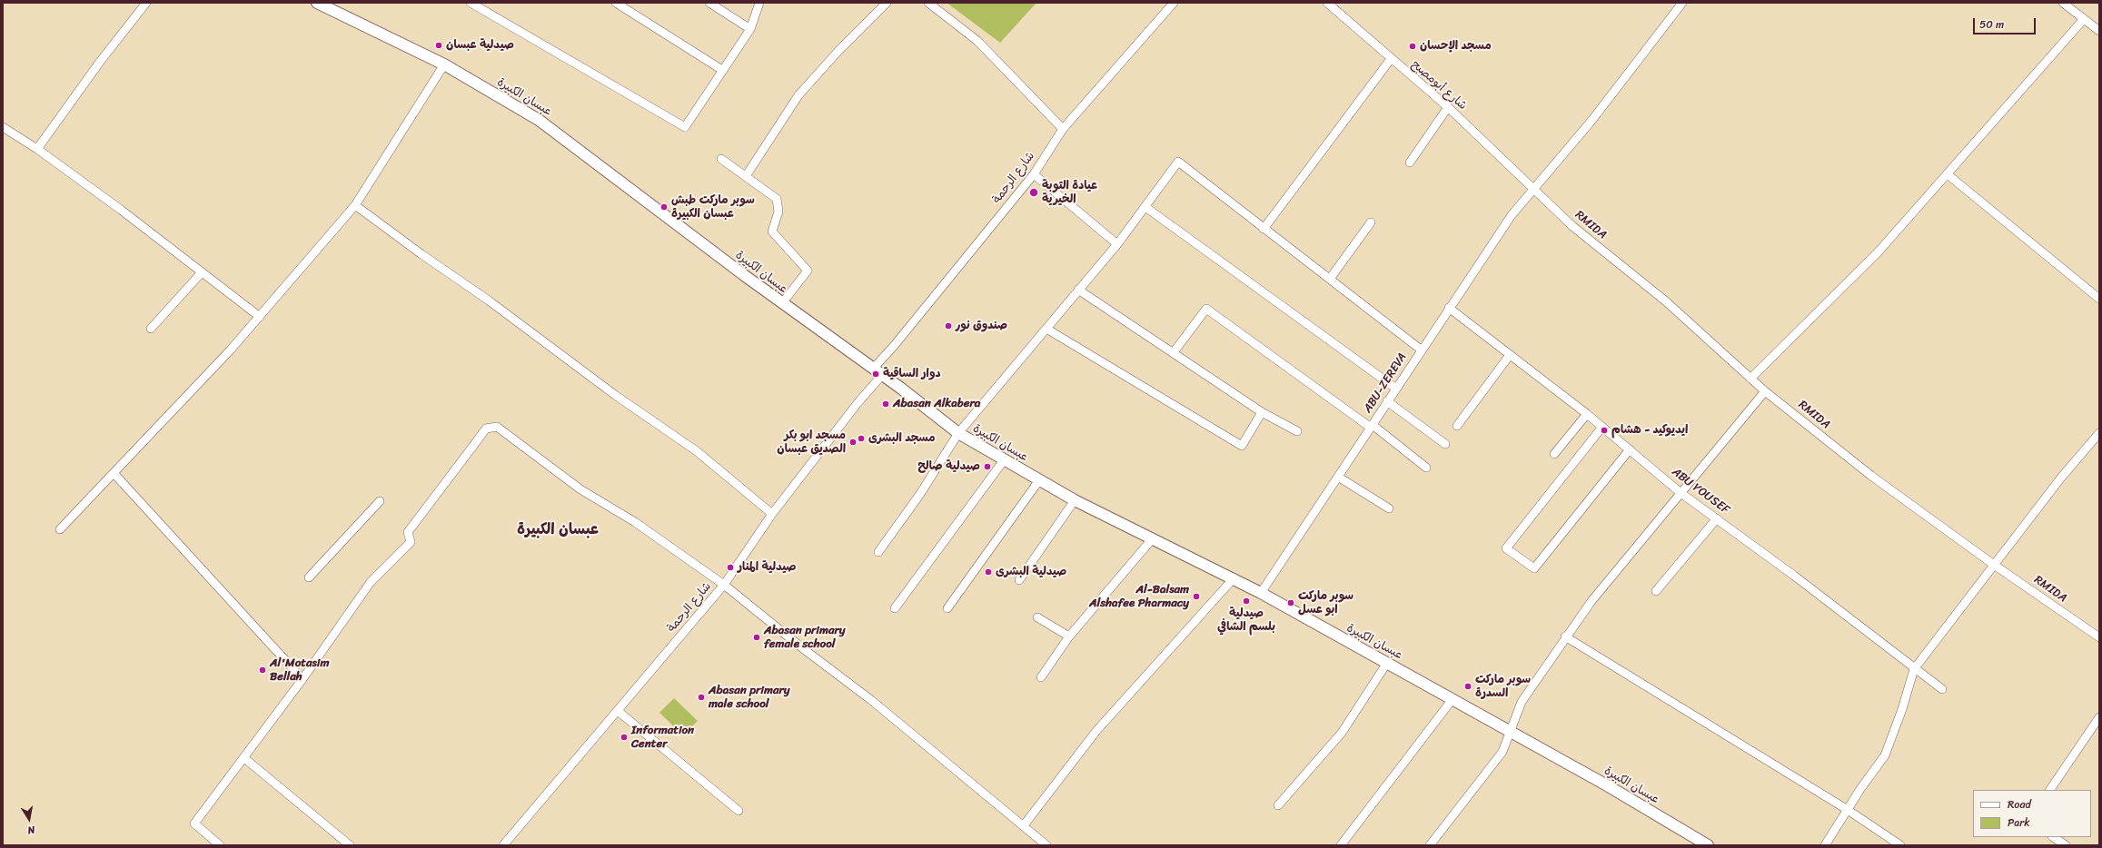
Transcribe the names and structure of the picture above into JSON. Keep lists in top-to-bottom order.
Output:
{
  "streets": {
    "main road": ["عبسان الكبيرة"],
    "street": [
      "شارع أبومصبح",
      "شارع الرحمة",
      "RMIDA",
      "ABU-ZEREVA",
      "ABU YOUSEF"
    ]
  },
  "crossings": [
    ["شارع أبومصبح", "RMIDA"],
    ["شارع أبومصبح", "ABU-ZEREVA"],
    ["عبسان الكبيرة", "شارع الرحمة"],
    ["عبسان الكبيرة", "ABU-ZEREVA"],
    ["RMIDA", "ABU-ZEREVA"],
    ["ABU-ZEREVA", "ABU YOUSEF"]
  ],
  "districts": ["عبسان الكبيرة"],
  "places": [
    "صيدلية عبسان",
    "مسجد الإحسان",
    "عيادة التوبة الخيرية",
    "سوبر ماركت طبش عبسان الكبيرة",
    "صندوق نور",
    "دوار الساقية",
    "Abasan Alkabera",
    "ايديوكيد - هشام",
    "مسجد البشرى",
    "مسجد ابو بكر الصديق عبسان",
    "صيدلية صالح",
    "صيدلية المنار",
    "صيدلية البشرى",
    "Al-Balsam Alshafee Pharmacy",
    "صيدلية بلسم الشافي",
    "سوبر ماركت ابو عسل",
    "Abasan primary female school",
    "Al'Motasim Bellah",
    "سوبر ماركت السدرة",
    "Abasan primary male school",
    "Information Center"
  ],
  "legend": ["Road", "Park"],
  "scale_bar": "50 m",
  "north": "bottom"
}
